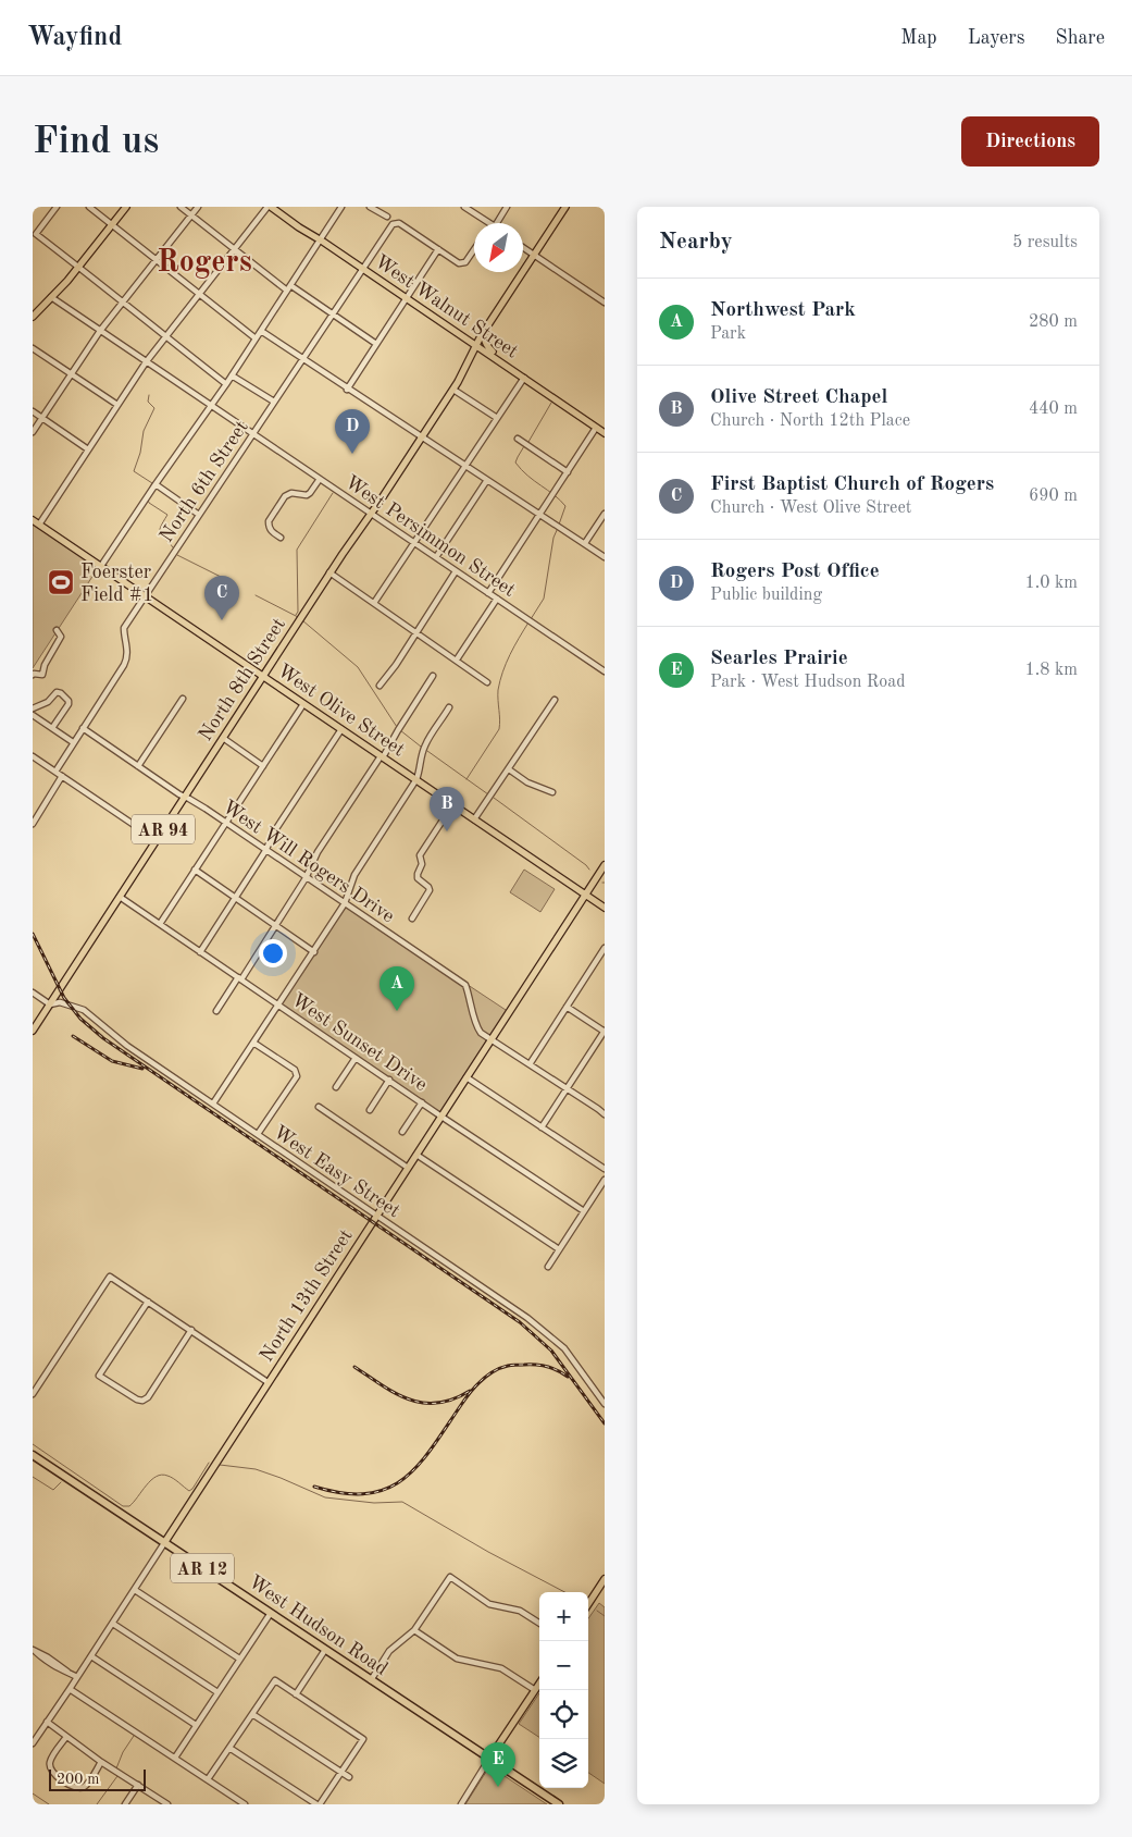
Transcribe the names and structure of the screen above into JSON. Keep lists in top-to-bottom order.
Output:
{
  "streets": {
    "highway": ["AR 12", "West Hudson Road"],
    "main road": [
      "West Walnut Street",
      "North 8th Street",
      "West Olive Street",
      "AR 94",
      "North 13th Street"
    ],
    "street": [
      "North 6th Street",
      "West Persimmon Street",
      "West Will Rogers Drive",
      "West Sunset Drive",
      "West Easy Street"
    ]
  },
  "crossings": [
    ["West Walnut Street", "North 6th Street"],
    ["West Walnut Street", "North 8th Street"],
    ["North 6th Street", "West Persimmon Street"],
    ["North 6th Street", "West Olive Street"],
    ["North 6th Street", "West Will Rogers Drive"],
    ["West Persimmon Street", "North 8th Street"],
    ["North 8th Street", "West Olive Street"],
    ["North 8th Street", "West Will Rogers Drive"],
    ["North 8th Street", "West Sunset Drive"],
    ["North 8th Street", "West Easy Street"],
    ["West Olive Street", "North 13th Street"],
    ["West Will Rogers Drive", "North 13th Street"],
    ["West Sunset Drive", "North 13th Street"],
    ["West Easy Street", "North 13th Street"],
    ["North 13th Street", "West Hudson Road"]
  ],
  "districts": ["Rogers"],
  "places": {
    "sports": ["Foerster Field #1"]
  },
  "scale_bar": "200 m",
  "north": "bottom left",
  "page": {
    "header": "Wayfind",
    "nav": ["Map", "Layers", "Share"],
    "buttons": "Directions",
    "title": "Find us",
    "heading": ["Nearby", "5 results"],
    "list": [
      {
        "mark": "A",
        "name": "Northwest Park",
        "note": "Park",
        "value": "280 m"
      },
      {
        "mark": "B",
        "name": "Olive Street Chapel",
        "note": "Church · North 12th Place",
        "value": "440 m"
      },
      {
        "mark": "C",
        "name": "First Baptist Church of Rogers",
        "note": "Church · West Olive Street",
        "value": "690 m"
      },
      {
        "mark": "D",
        "name": "Rogers Post Office",
        "note": "Public building",
        "value": "1.0 km"
      },
      {
        "mark": "E",
        "name": "Searles Prairie",
        "note": "Park · West Hudson Road",
        "value": "1.8 km"
      }
    ],
    "pins": [
      "D",
      "C",
      "B",
      "A",
      "E"
    ],
    "map_buttons": ["+", "−"],
    "scale": "200 m"
  }
}
